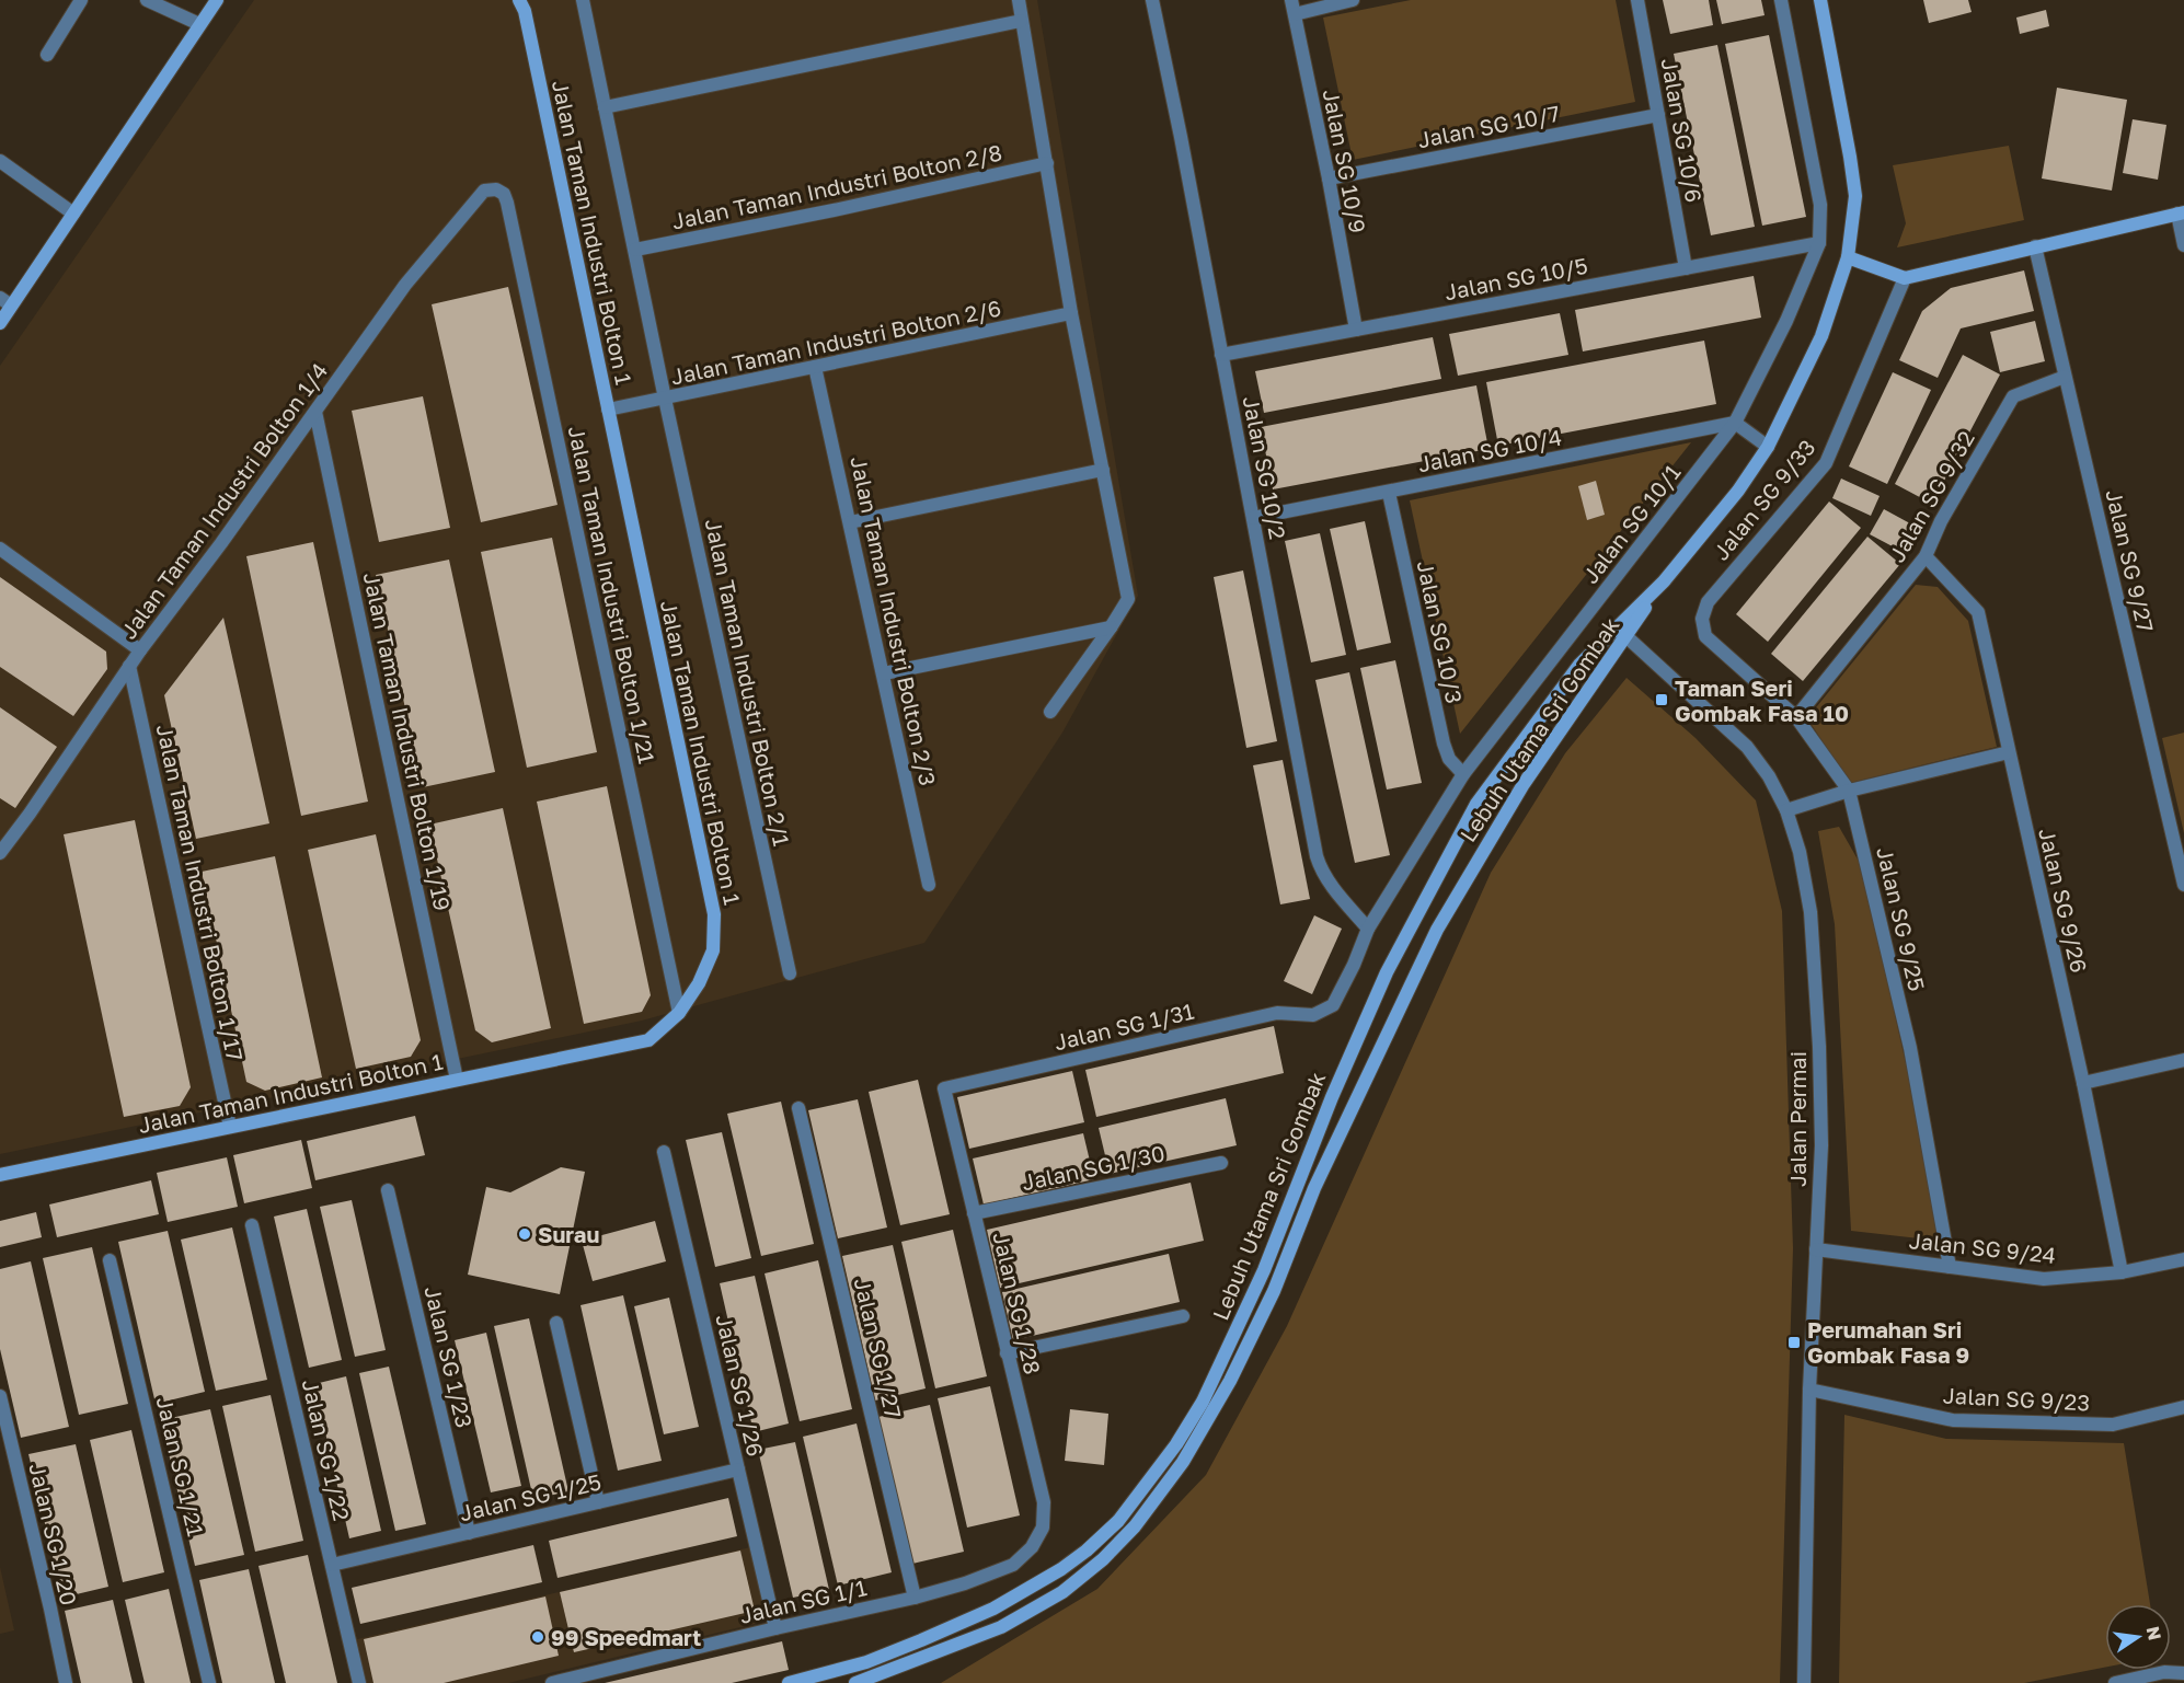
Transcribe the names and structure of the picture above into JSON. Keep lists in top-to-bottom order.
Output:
{
  "streets": {
    "street": [
      "Jalan SG 10/7",
      "Jalan SG 10/6",
      "Jalan SG 10/9",
      "Jalan Taman Industri Bolton 2/8",
      "Jalan Taman Industri Bolton 1",
      "Jalan SG 10/5",
      "Jalan Taman Industri Bolton 2/6",
      "Jalan SG 10/4",
      "Jalan SG 10/2",
      "Jalan SG 9/32",
      "Jalan SG 9/33",
      "Jalan Taman Industri Bolton 1/4",
      "Jalan SG 10/1",
      "Jalan SG 9/27",
      "Jalan Taman Industri Bolton 1/21",
      "Jalan Taman Industri Bolton 2/3",
      "Jalan SG 10/3",
      "Jalan Taman Industri Bolton 2/1",
      "Lebuh Utama Sri Gombak",
      "Jalan Taman Industri Bolton 1/19",
      "Jalan Taman Industri Bolton 1/17",
      "Jalan SG 9/26",
      "Jalan SG 9/25",
      "Jalan SG 1/31",
      "Jalan Permai",
      "Jalan SG 1/30",
      "Jalan SG 9/24",
      "Jalan SG 1/28",
      "Jalan SG 1/27",
      "Jalan SG 1/23",
      "Jalan SG 1/26",
      "Jalan SG 9/23",
      "Jalan SG 1/22",
      "Jalan SG 1/21",
      "Jalan SG 1/25",
      "Jalan SG 1/20",
      "Jalan SG 1/1"
    ]
  },
  "crossings": [
    ["Jalan SG 10/7", "Jalan SG 10/6"],
    ["Jalan SG 10/7", "Jalan SG 10/9"],
    ["Jalan SG 10/6", "Jalan SG 10/5"],
    ["Jalan SG 10/9", "Jalan SG 10/5"],
    ["Jalan Taman Industri Bolton 2/8", "Jalan Taman Industri Bolton 2/1"],
    ["Jalan Taman Industri Bolton 1", "Jalan Taman Industri Bolton 2/6"],
    ["Jalan Taman Industri Bolton 1", "Jalan Taman Industri Bolton 1/21"],
    ["Jalan Taman Industri Bolton 1", "Jalan Taman Industri Bolton 1/19"],
    ["Jalan Taman Industri Bolton 1", "Jalan Taman Industri Bolton 1/17"],
    ["Jalan SG 10/5", "Jalan SG 10/2"],
    ["Jalan SG 10/5", "Jalan SG 10/1"],
    ["Jalan Taman Industri Bolton 2/6", "Jalan Taman Industri Bolton 2/3"],
    ["Jalan Taman Industri Bolton 2/6", "Jalan Taman Industri Bolton 2/1"],
    ["Jalan SG 10/4", "Jalan SG 10/2"],
    ["Jalan SG 10/4", "Jalan SG 10/1"],
    ["Jalan SG 10/4", "Jalan SG 10/3"],
    ["Jalan SG 10/2", "Jalan SG 10/1"],
    ["Jalan SG 9/32", "Jalan SG 9/27"],
    ["Jalan SG 9/32", "Jalan SG 9/26"],
    ["Jalan SG 9/32", "Jalan SG 9/25"],
    ["Jalan SG 9/33", "Jalan SG 9/25"],
    ["Jalan Taman Industri Bolton 1/4", "Jalan Taman Industri Bolton 1/21"],
    ["Jalan Taman Industri Bolton 1/4", "Jalan Taman Industri Bolton 1/19"],
    ["Jalan Taman Industri Bolton 1/4", "Jalan Taman Industri Bolton 1/17"],
    ["Jalan SG 10/1", "Jalan SG 10/3"],
    ["Jalan SG 10/1", "Jalan SG 1/31"],
    ["Lebuh Utama Sri Gombak", "Jalan Permai"],
    ["Jalan SG 9/26", "Jalan SG 9/24"],
    ["Jalan SG 9/25", "Jalan SG 9/24"],
    ["Jalan SG 1/31", "Jalan SG 1/28"],
    ["Jalan Permai", "Jalan SG 9/24"],
    ["Jalan Permai", "Jalan SG 9/23"],
    ["Jalan SG 1/30", "Jalan SG 1/28"],
    ["Jalan SG 1/28", "Jalan SG 1/1"],
    ["Jalan SG 1/27", "Jalan SG 1/1"],
    ["Jalan SG 1/23", "Jalan SG 1/25"],
    ["Jalan SG 1/26", "Jalan SG 1/25"],
    ["Jalan SG 1/26", "Jalan SG 1/1"],
    ["Jalan SG 1/22", "Jalan SG 1/25"]
  ],
  "places": {
    "transit": ["Taman Seri Gombak Fasa 10", "Perumahan Sri Gombak Fasa 9"],
    "other": ["Surau", "99 Speedmart"]
  },
  "north": "right"
}
